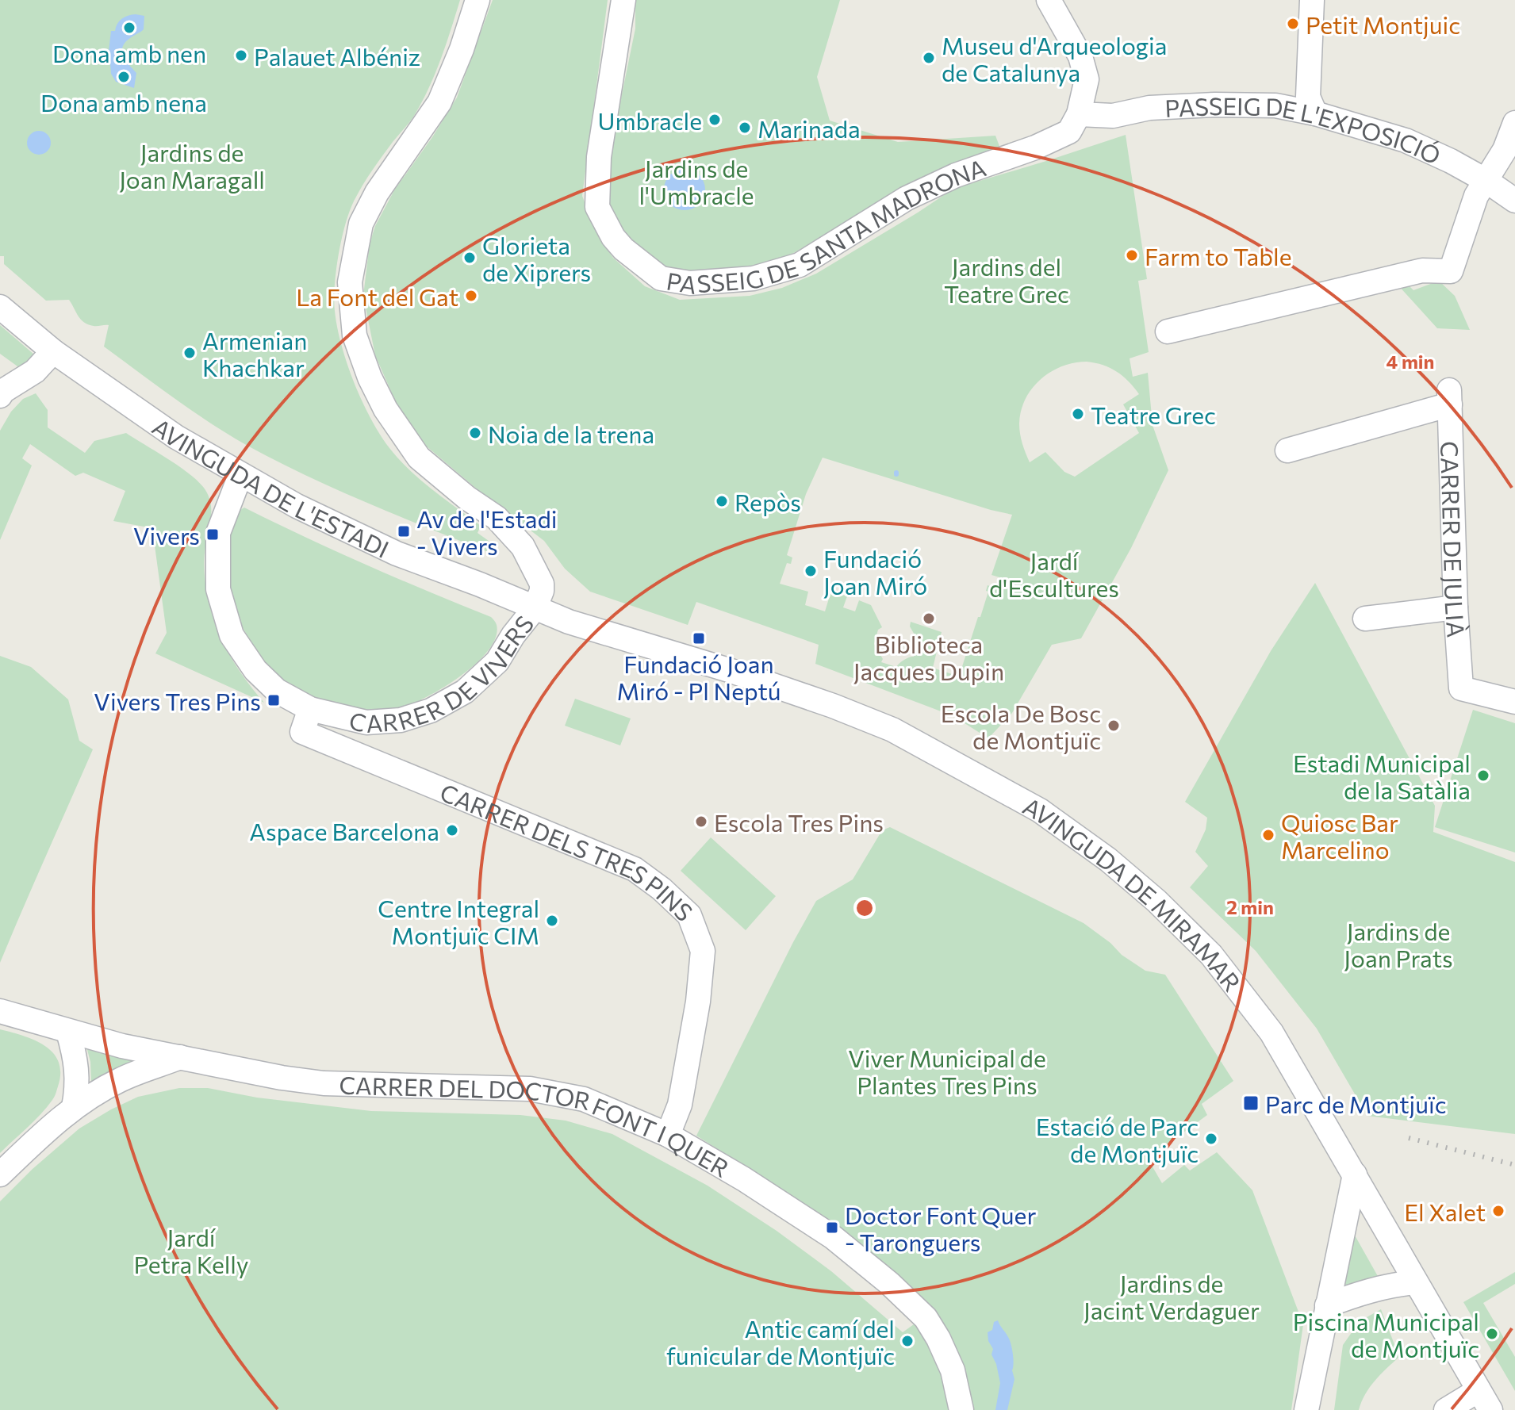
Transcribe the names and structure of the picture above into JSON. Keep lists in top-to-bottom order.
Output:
{
  "streets": {
    "street": [
      "PASSEIG DE L'EXPOSICIÓ",
      "PASSEIG DE SANTA MADRONA",
      "AVINGUDA DE L'ESTADI",
      "CARRER DE JULIÀ",
      "CARRER DE VIVERS",
      "CARRER DELS TRES PINS",
      "AVINGUDA DE MIRAMAR",
      "CARRER DEL DOCTOR FONT I QUER"
    ]
  },
  "crossings": [
    ["PASSEIG DE L'EXPOSICIÓ", "PASSEIG DE SANTA MADRONA"],
    ["AVINGUDA DE L'ESTADI", "CARRER DE VIVERS"],
    ["AVINGUDA DE L'ESTADI", "AVINGUDA DE MIRAMAR"],
    ["CARRER DE VIVERS", "CARRER DELS TRES PINS"],
    ["CARRER DELS TRES PINS", "CARRER DEL DOCTOR FONT I QUER"]
  ],
  "parks": [
    "Jardins de Joan Maragall",
    "Jardins de l'Umbracle",
    "Jardins del Teatre Grec",
    "Jardí d'Escultures",
    "Jardins de Joan Prats",
    "Viver Municipal de Plantes Tres Pins",
    "Jardí Petra Kelly",
    "Jardins de Jacint Verdaguer"
  ],
  "places": {
    "other": [
      "Petit Montjuic",
      "Dona amb nen",
      "Palauet Albéniz",
      "Museu d'Arqueologia de Catalunya",
      "Dona amb nena",
      "Umbracle",
      "Marinada",
      "Farm to Table",
      "Glorieta de Xiprers",
      "La Font del Gat",
      "Armenian Khachkar",
      "Teatre Grec",
      "Noia de la trena",
      "Repòs",
      "Fundació Joan Miró",
      "Biblioteca Jacques Dupin",
      "Escola De Bosc de Montjuïc",
      "Estadi Municipal de la Satàlia",
      "Escola Tres Pins",
      "Aspace Barcelona",
      "Quiosc Bar Marcelino",
      "Centre Integral Montjuïc CIM",
      "Estació de Parc de Montjuïc",
      "El Xalet",
      "Piscina Municipal de Montjuïc",
      "Antic camí del funicular de Montjuïc"
    ],
    "transit": [
      "Av de l'Estadi - Vivers",
      "Vivers",
      "Fundació Joan Miró - Pl Neptú",
      "Vivers Tres Pins",
      "Parc de Montjuïc",
      "Doctor Font Quer - Taronguers"
    ]
  },
  "rings": ["4 min", "2 min"]
}
